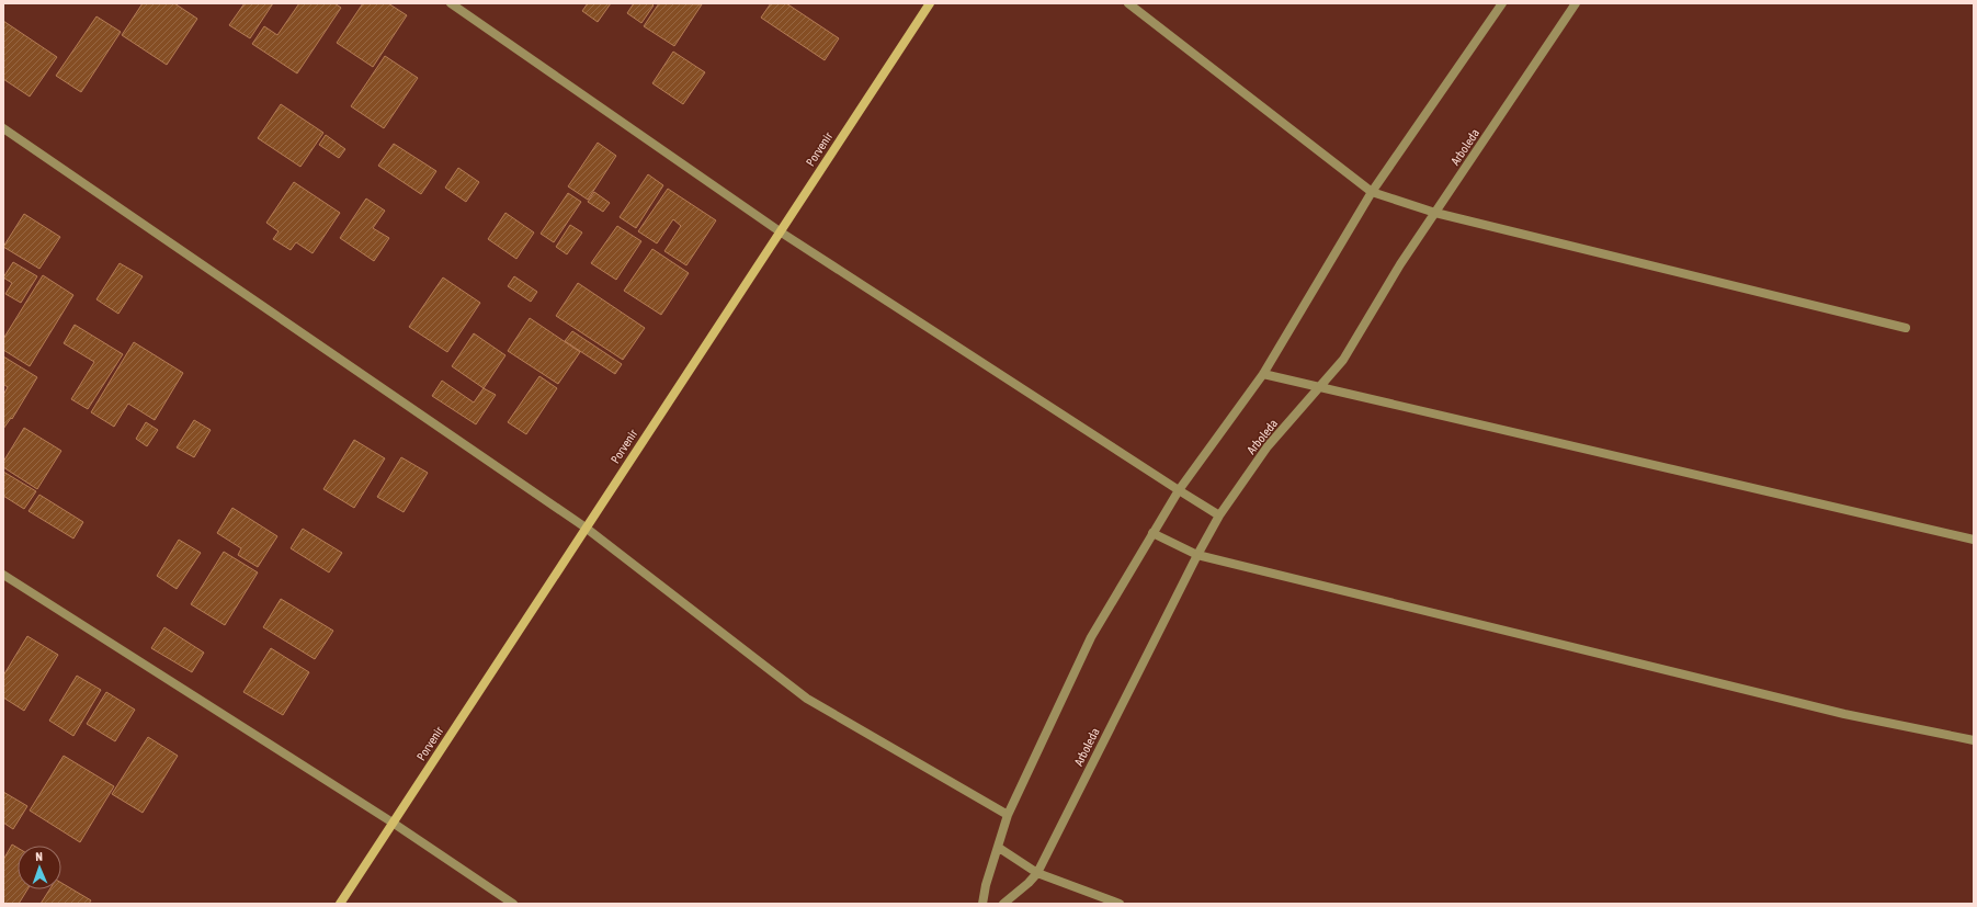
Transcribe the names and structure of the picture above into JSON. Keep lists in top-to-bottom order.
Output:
{
  "streets": {
    "street": ["Arboleda", "Porvenir"]
  },
  "north": "top"
}
